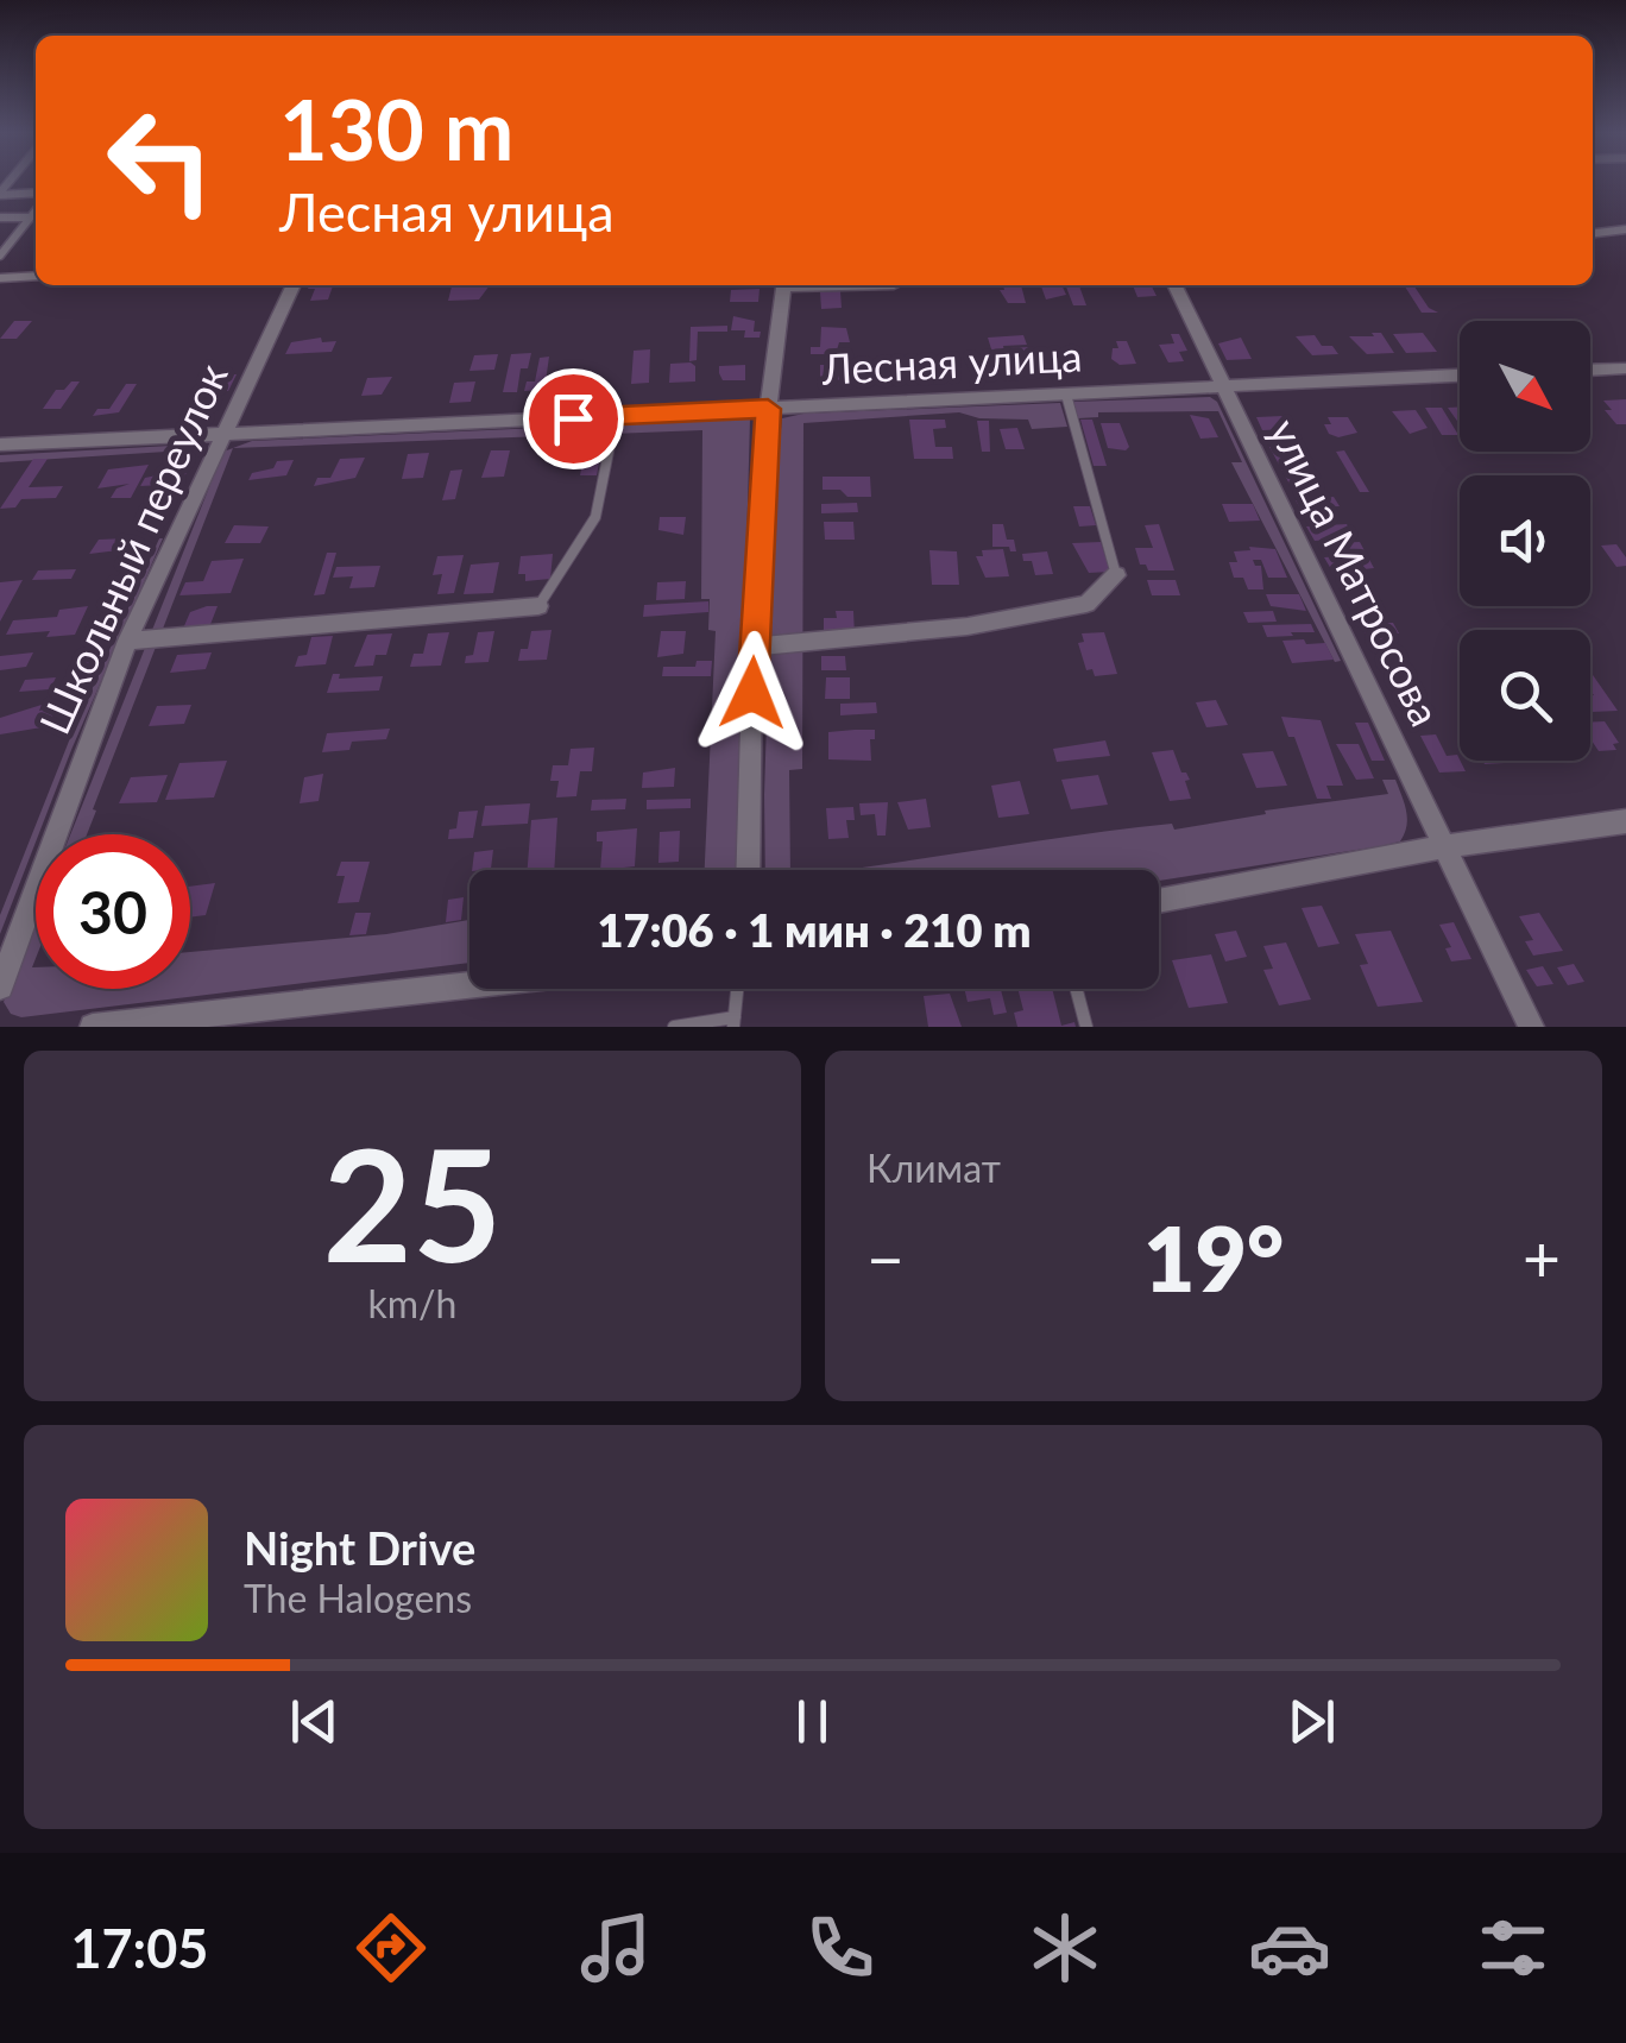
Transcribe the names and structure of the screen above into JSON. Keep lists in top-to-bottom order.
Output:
{
  "streets": {
    "street": ["Лесная улица", "Школьный переулок", "улица Матросова"]
  },
  "crossings": [
    ["Лесная улица", "Школьный переулок"],
    ["Лесная улица", "улица Матросова"]
  ],
  "north": "bottom right",
  "page": {
    "turn": ["130 m", "Лесная улица"],
    "limit": "30",
    "trip": "17:06 · 1 мин · 210 m",
    "tile": [
      ["25", "km/h"],
      "Климат"
    ],
    "heat": ["−", "19°", "+"],
    "song": ["Night Drive", "The Halogens"],
    "tabs": "17:05"
  }
}
